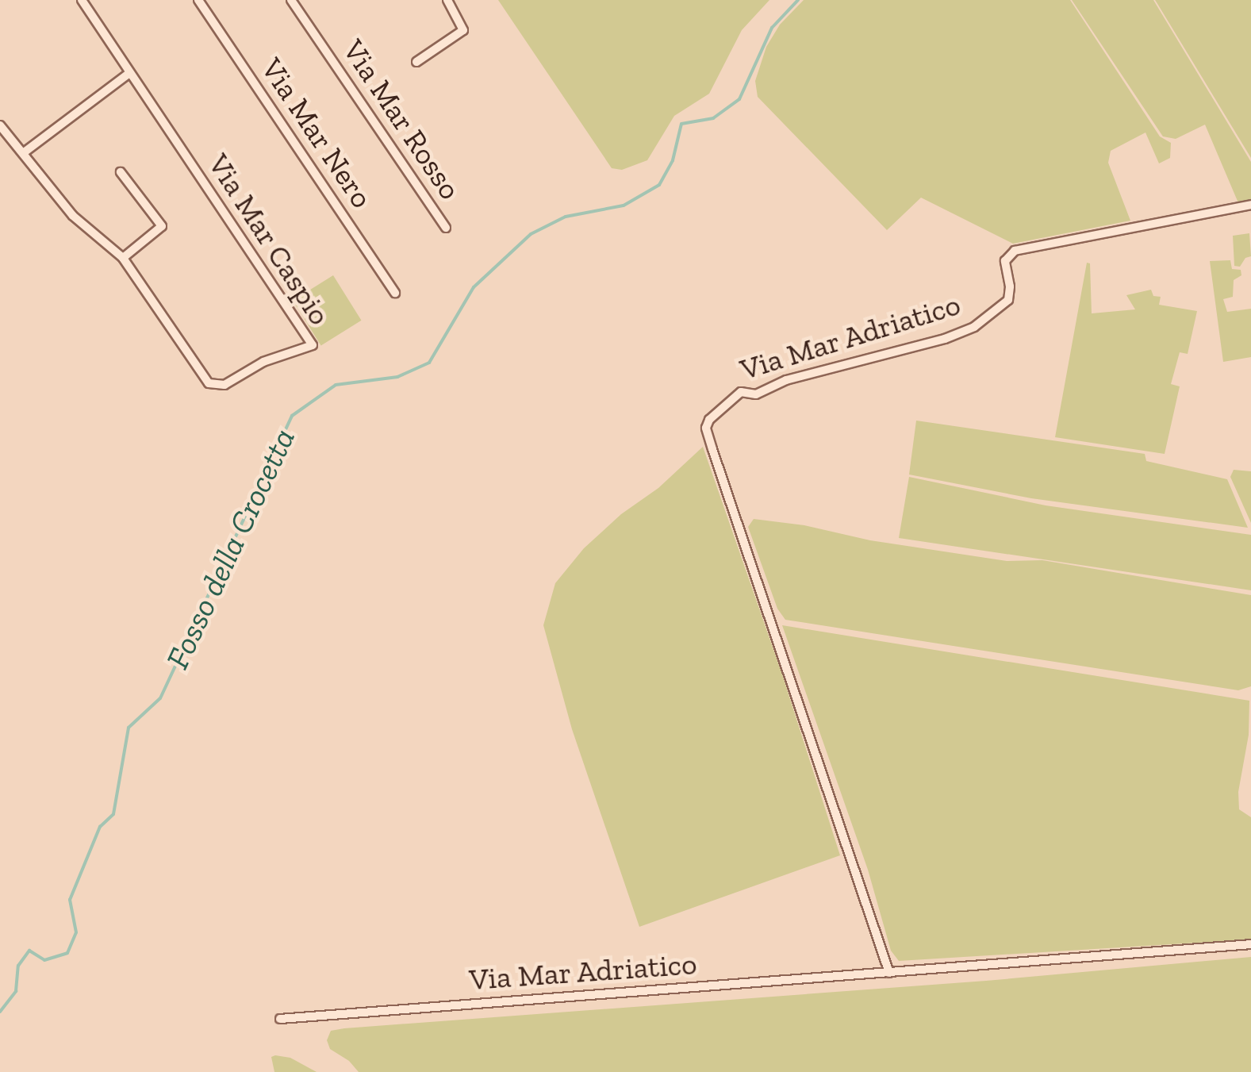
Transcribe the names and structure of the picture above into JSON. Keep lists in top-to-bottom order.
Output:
{
  "streets": {
    "street": [
      "Via Mar Rosso",
      "Via Mar Nero",
      "Via Mar Caspio",
      "Via Mar Adriatico"
    ]
  },
  "water": ["Fosso della Crocetta"]
}
